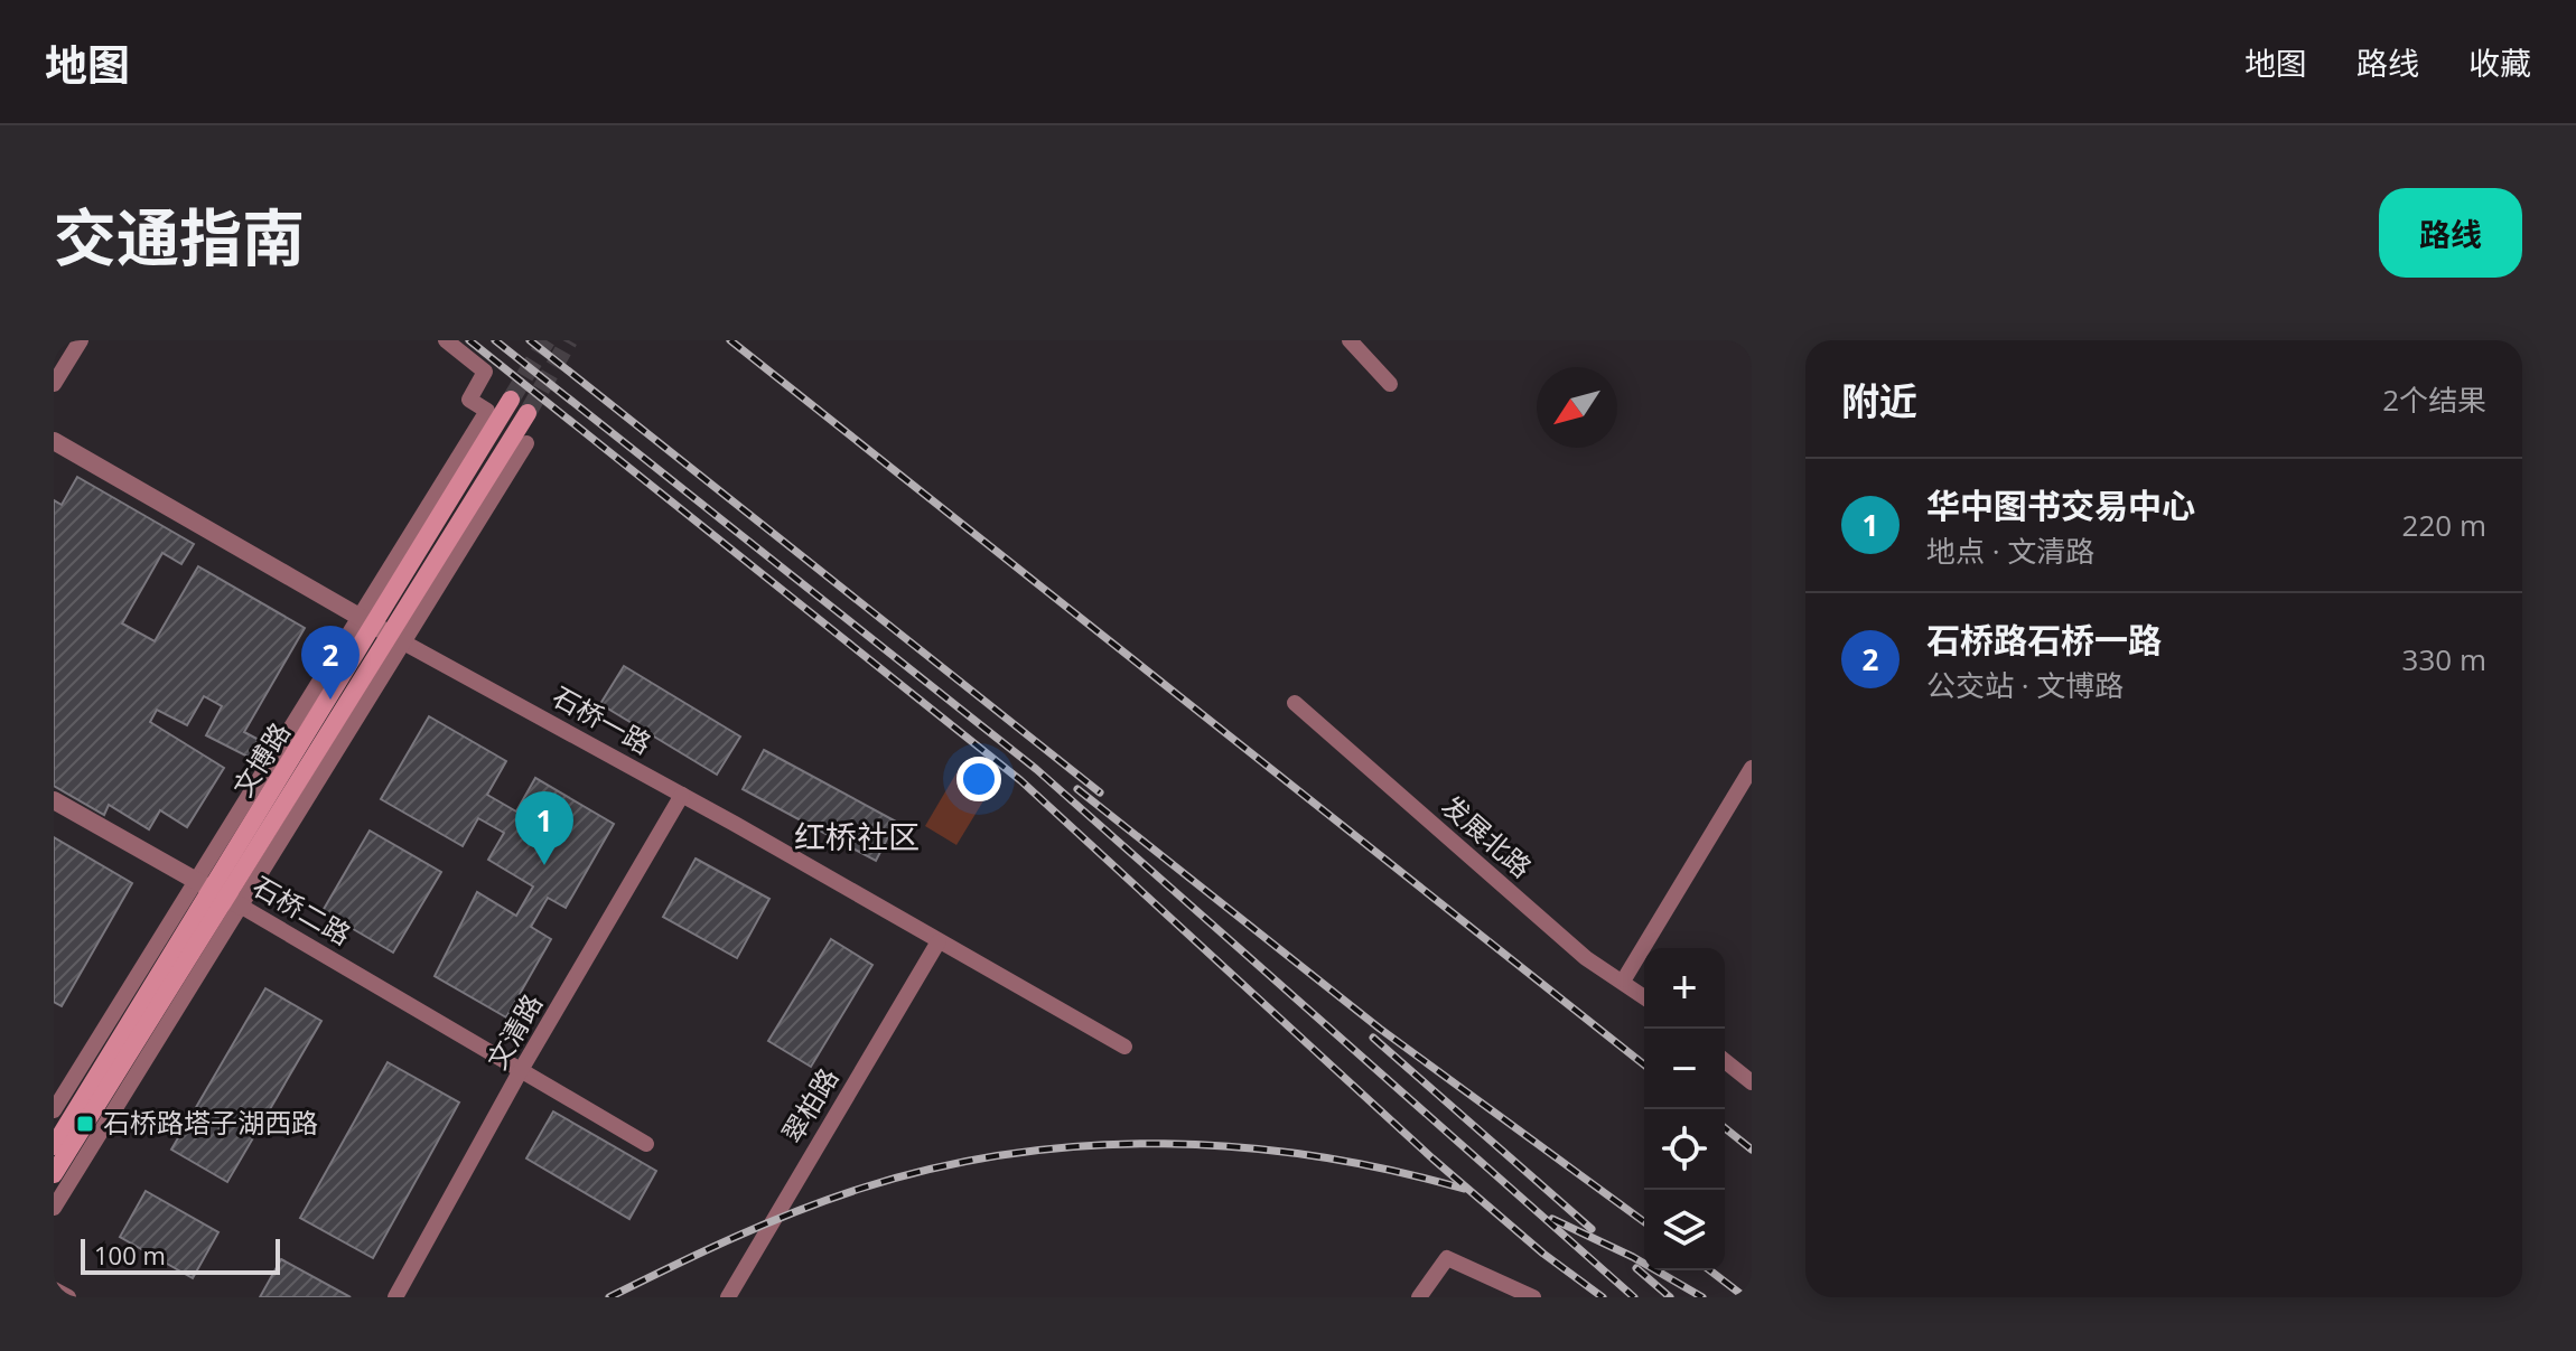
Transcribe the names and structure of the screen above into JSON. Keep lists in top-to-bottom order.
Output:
{
  "streets": {
    "main road": ["文博路"],
    "street": [
      "石桥一路",
      "发展北路",
      "石桥二路",
      "文清路",
      "翠柏路"
    ]
  },
  "crossings": [
    ["石桥一路", "文博路"],
    ["石桥一路", "文清路"],
    ["石桥一路", "翠柏路"],
    ["文博路", "石桥二路"],
    ["石桥二路", "文清路"]
  ],
  "districts": ["红桥社区"],
  "places": {
    "transit": ["石桥路塔子湖西路"]
  },
  "scale_bar": "100 m",
  "north": "bottom left",
  "page": {
    "header": "地图",
    "nav": ["地图", "路线", "收藏"],
    "title": "交通指南",
    "buttons": "路线",
    "heading": ["附近", "2个结果"],
    "list": [
      {
        "mark": "1",
        "name": "华中图书交易中心",
        "note": "地点 · 文清路",
        "value": "220 m"
      },
      {
        "mark": "2",
        "name": "石桥路石桥一路",
        "note": "公交站 · 文博路",
        "value": "330 m"
      }
    ],
    "pins": ["2", "1"],
    "map_buttons": ["+", "−"],
    "scale": "100 m"
  }
}
